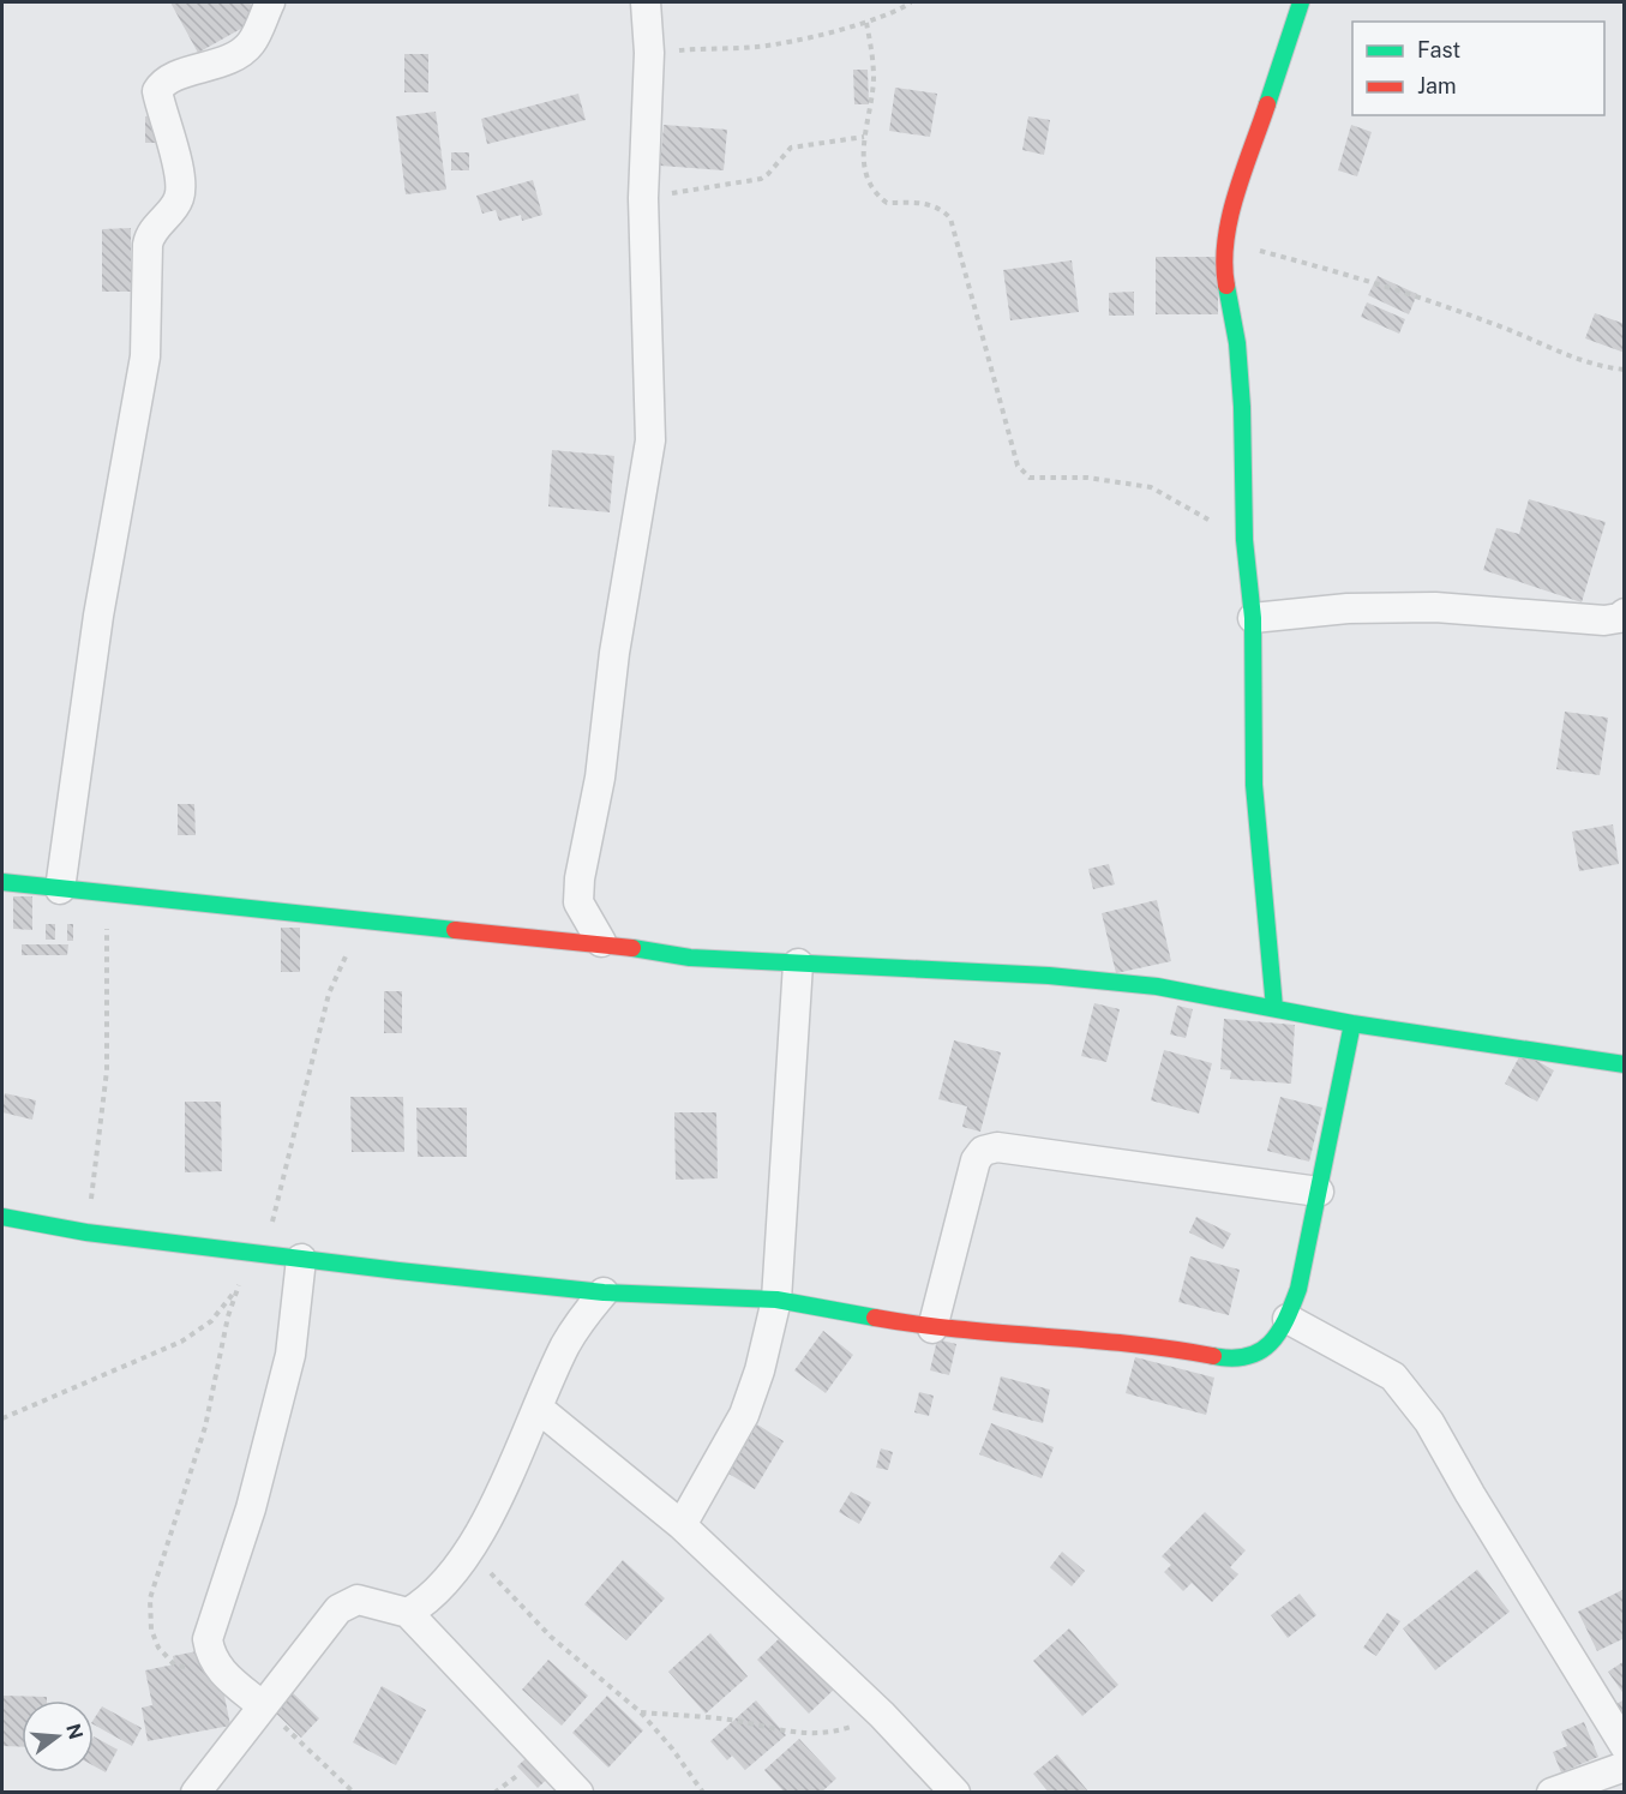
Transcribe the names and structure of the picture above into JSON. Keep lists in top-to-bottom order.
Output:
{
  "legend": ["Fast", "Jam"],
  "north": "right"
}
